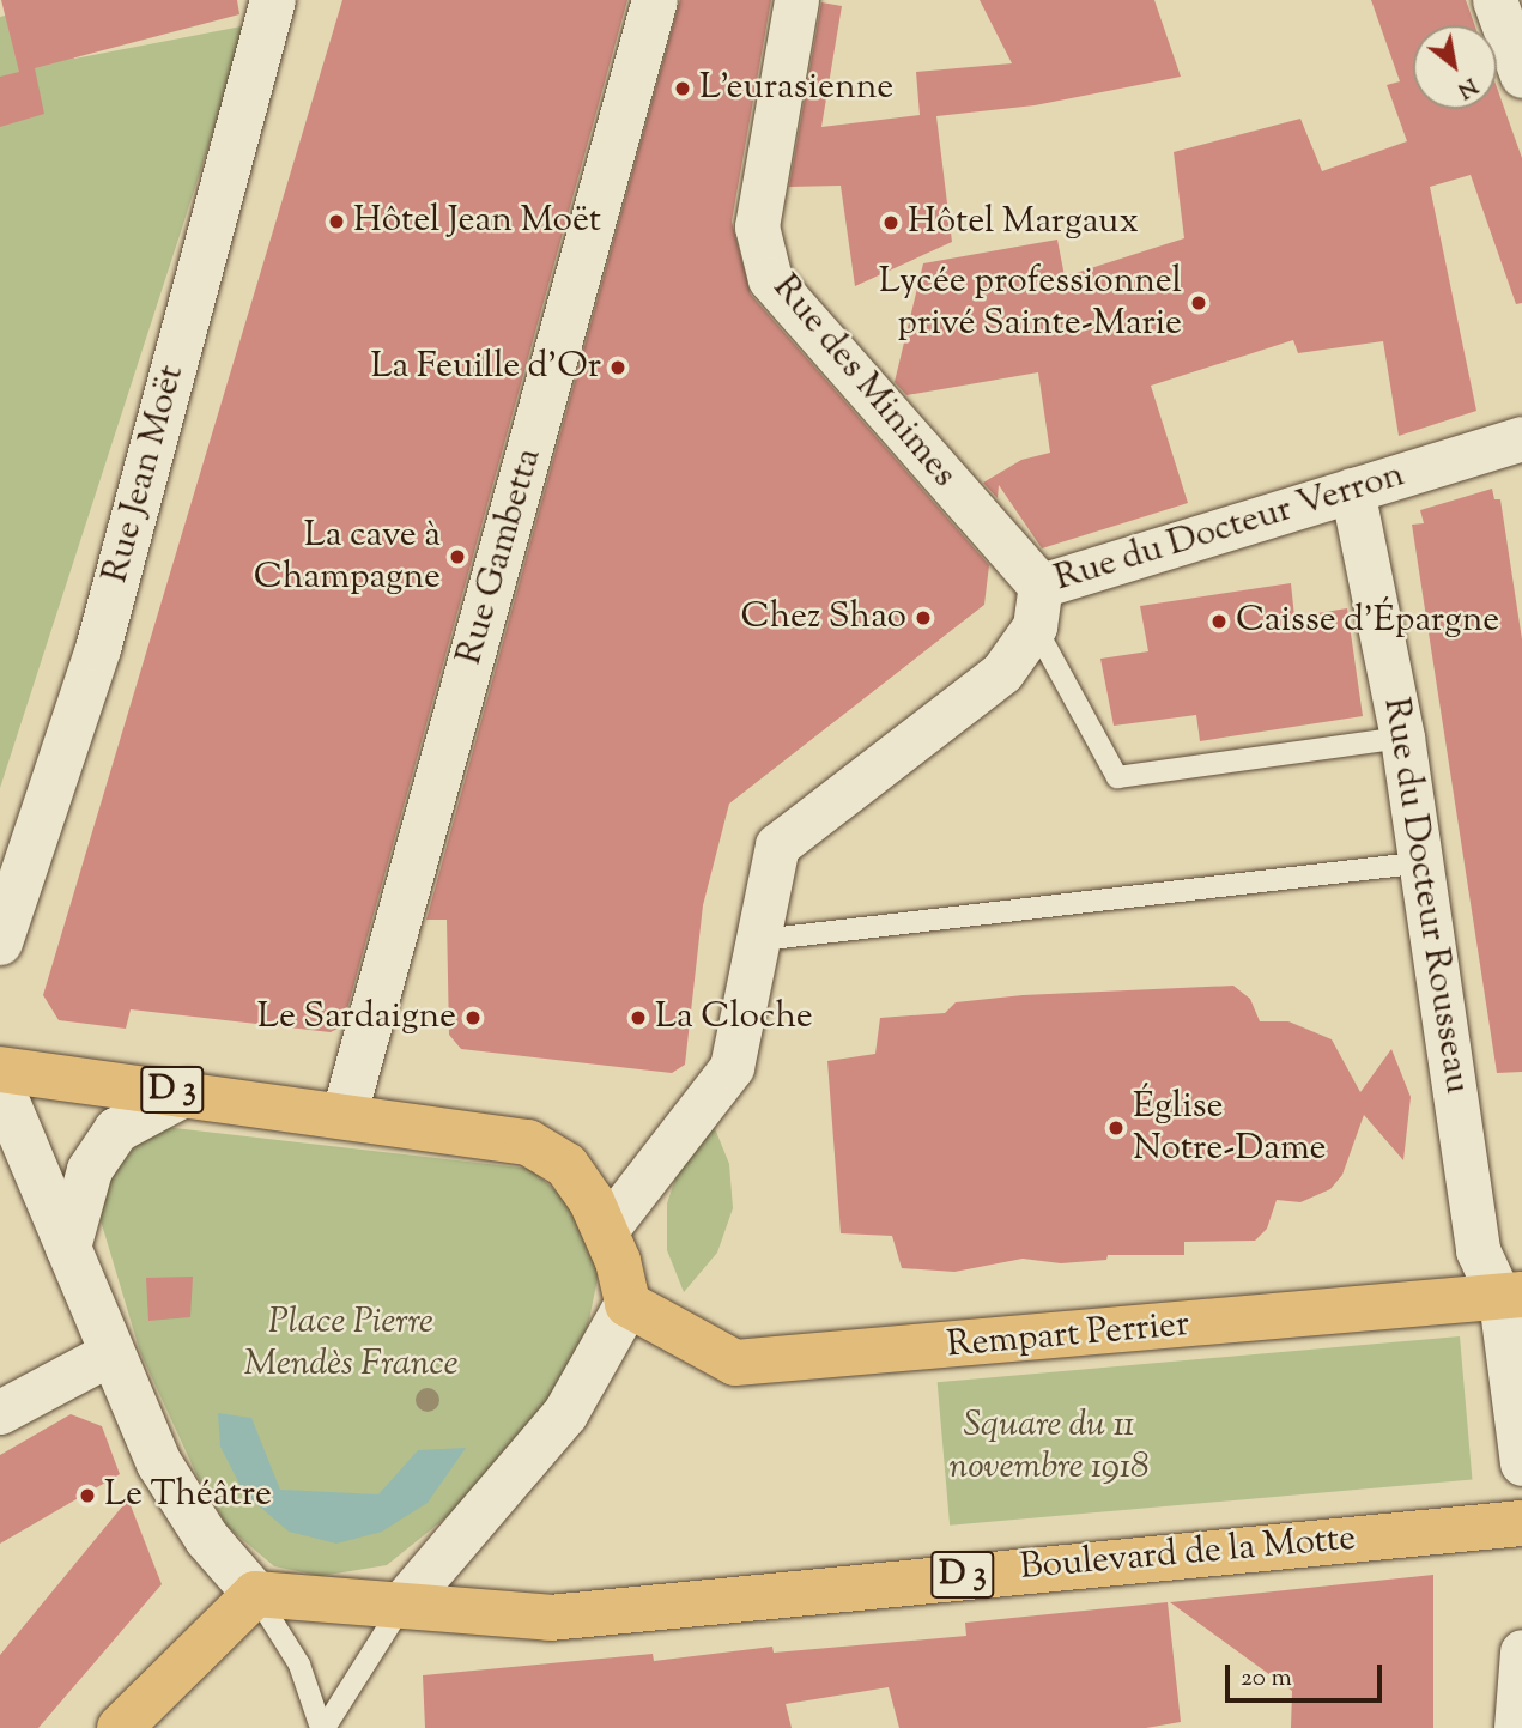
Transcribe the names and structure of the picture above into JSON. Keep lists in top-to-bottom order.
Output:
{
  "streets": {
    "main road": [
      "Rue Jean Moët",
      "Rue Gambetta",
      "D 3",
      "Rempart Perrier",
      "Boulevard de la Motte"
    ],
    "street": ["Rue des Minimes", "Rue du Docteur Verron", "Rue du Docteur Rousseau"]
  },
  "crossings": [
    ["Rue des Minimes", "Rue du Docteur Verron"],
    ["Rue du Docteur Verron", "Rue du Docteur Rousseau"],
    ["Rue du Docteur Verron", "D 3"],
    ["Rue Gambetta", "D 3"],
    ["Rue du Docteur Rousseau", "Rempart Perrier"],
    ["D 3", "Rempart Perrier"],
    ["D 3", "Boulevard de la Motte"]
  ],
  "parks": ["Place Pierre Mendès France", "Square du 11 novembre 1918"],
  "places": [
    "L'eurasienne",
    "Hôtel Jean Moët",
    "Hôtel Margaux",
    "Lycée professionnel privé Sainte-Marie",
    "La Feuille d’Or",
    "La cave à Champagne",
    "Chez Shao",
    "Caisse d'Épargne",
    "Le Sardaigne",
    "La Cloche",
    "Église Notre-Dame",
    "Le Théâtre"
  ],
  "scale_bar": "20 m",
  "north": "bottom right"
}
